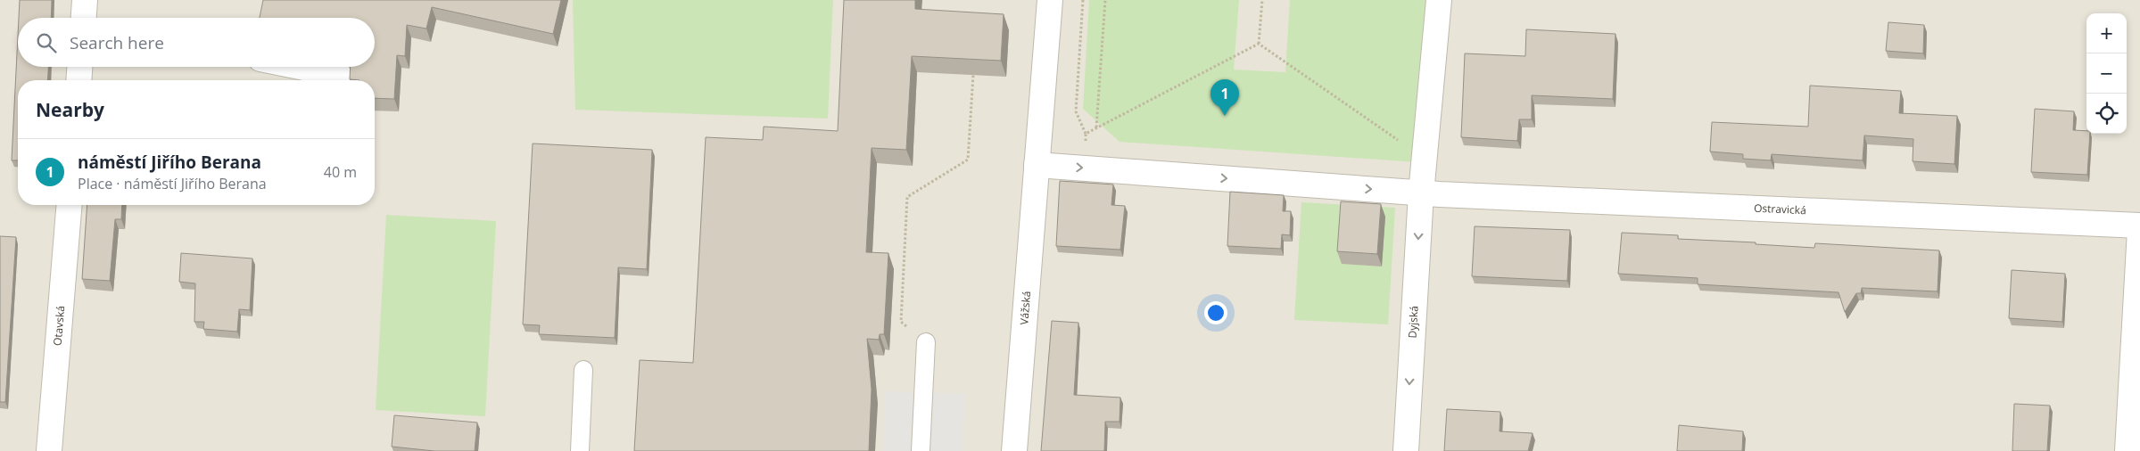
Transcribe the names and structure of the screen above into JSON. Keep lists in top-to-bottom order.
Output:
{
  "streets": {
    "street": [
      "Ostravická",
      "Vážská",
      "Dyjská",
      "Otavská"
    ]
  },
  "crossings": [
    ["Ostravická", "Vážská"],
    ["Ostravická", "Dyjská"]
  ],
  "one_way": ["Dyjská"],
  "page": {
    "map_buttons": ["+", "−"],
    "search": "Search here",
    "pins": "1",
    "heading": "Nearby",
    "list": [
      {
        "mark": "1",
        "name": "náměstí Jiřího Berana",
        "note": "Place · náměstí Jiřího Berana",
        "value": "40 m"
      }
    ]
  }
}
